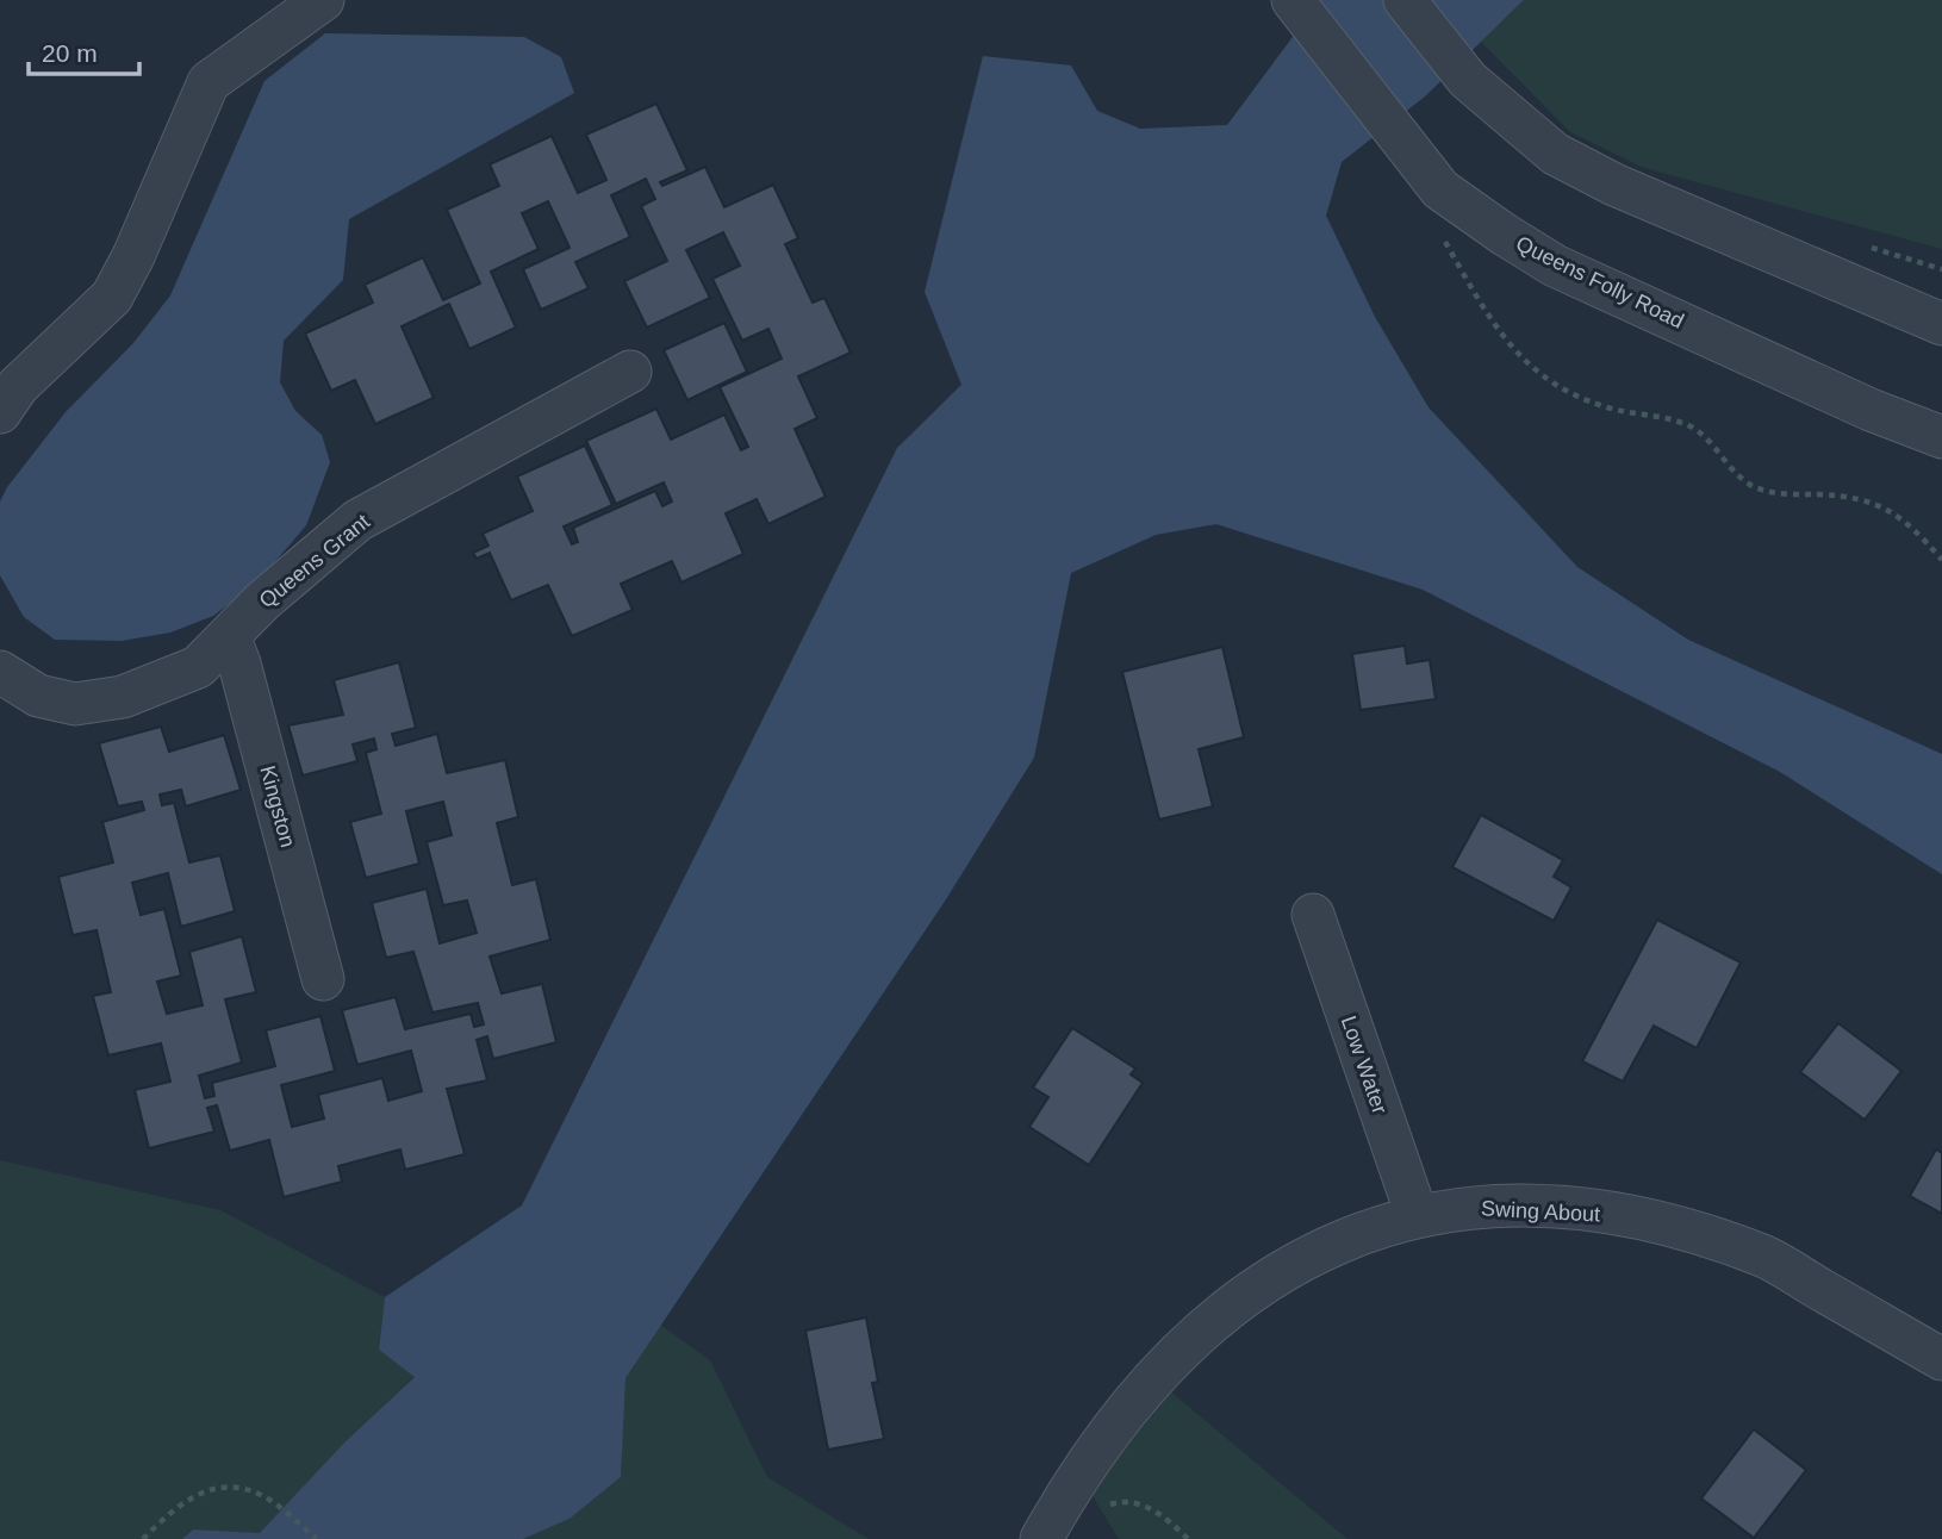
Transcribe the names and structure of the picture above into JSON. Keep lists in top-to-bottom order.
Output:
{
  "streets": {
    "street": [
      "Queens Folly Road",
      "Queens Grant",
      "Kingston",
      "Low Water",
      "Swing About"
    ]
  },
  "crossings": [
    ["Queens Grant", "Kingston"],
    ["Low Water", "Swing About"]
  ],
  "scale_bar": "20 m"
}
